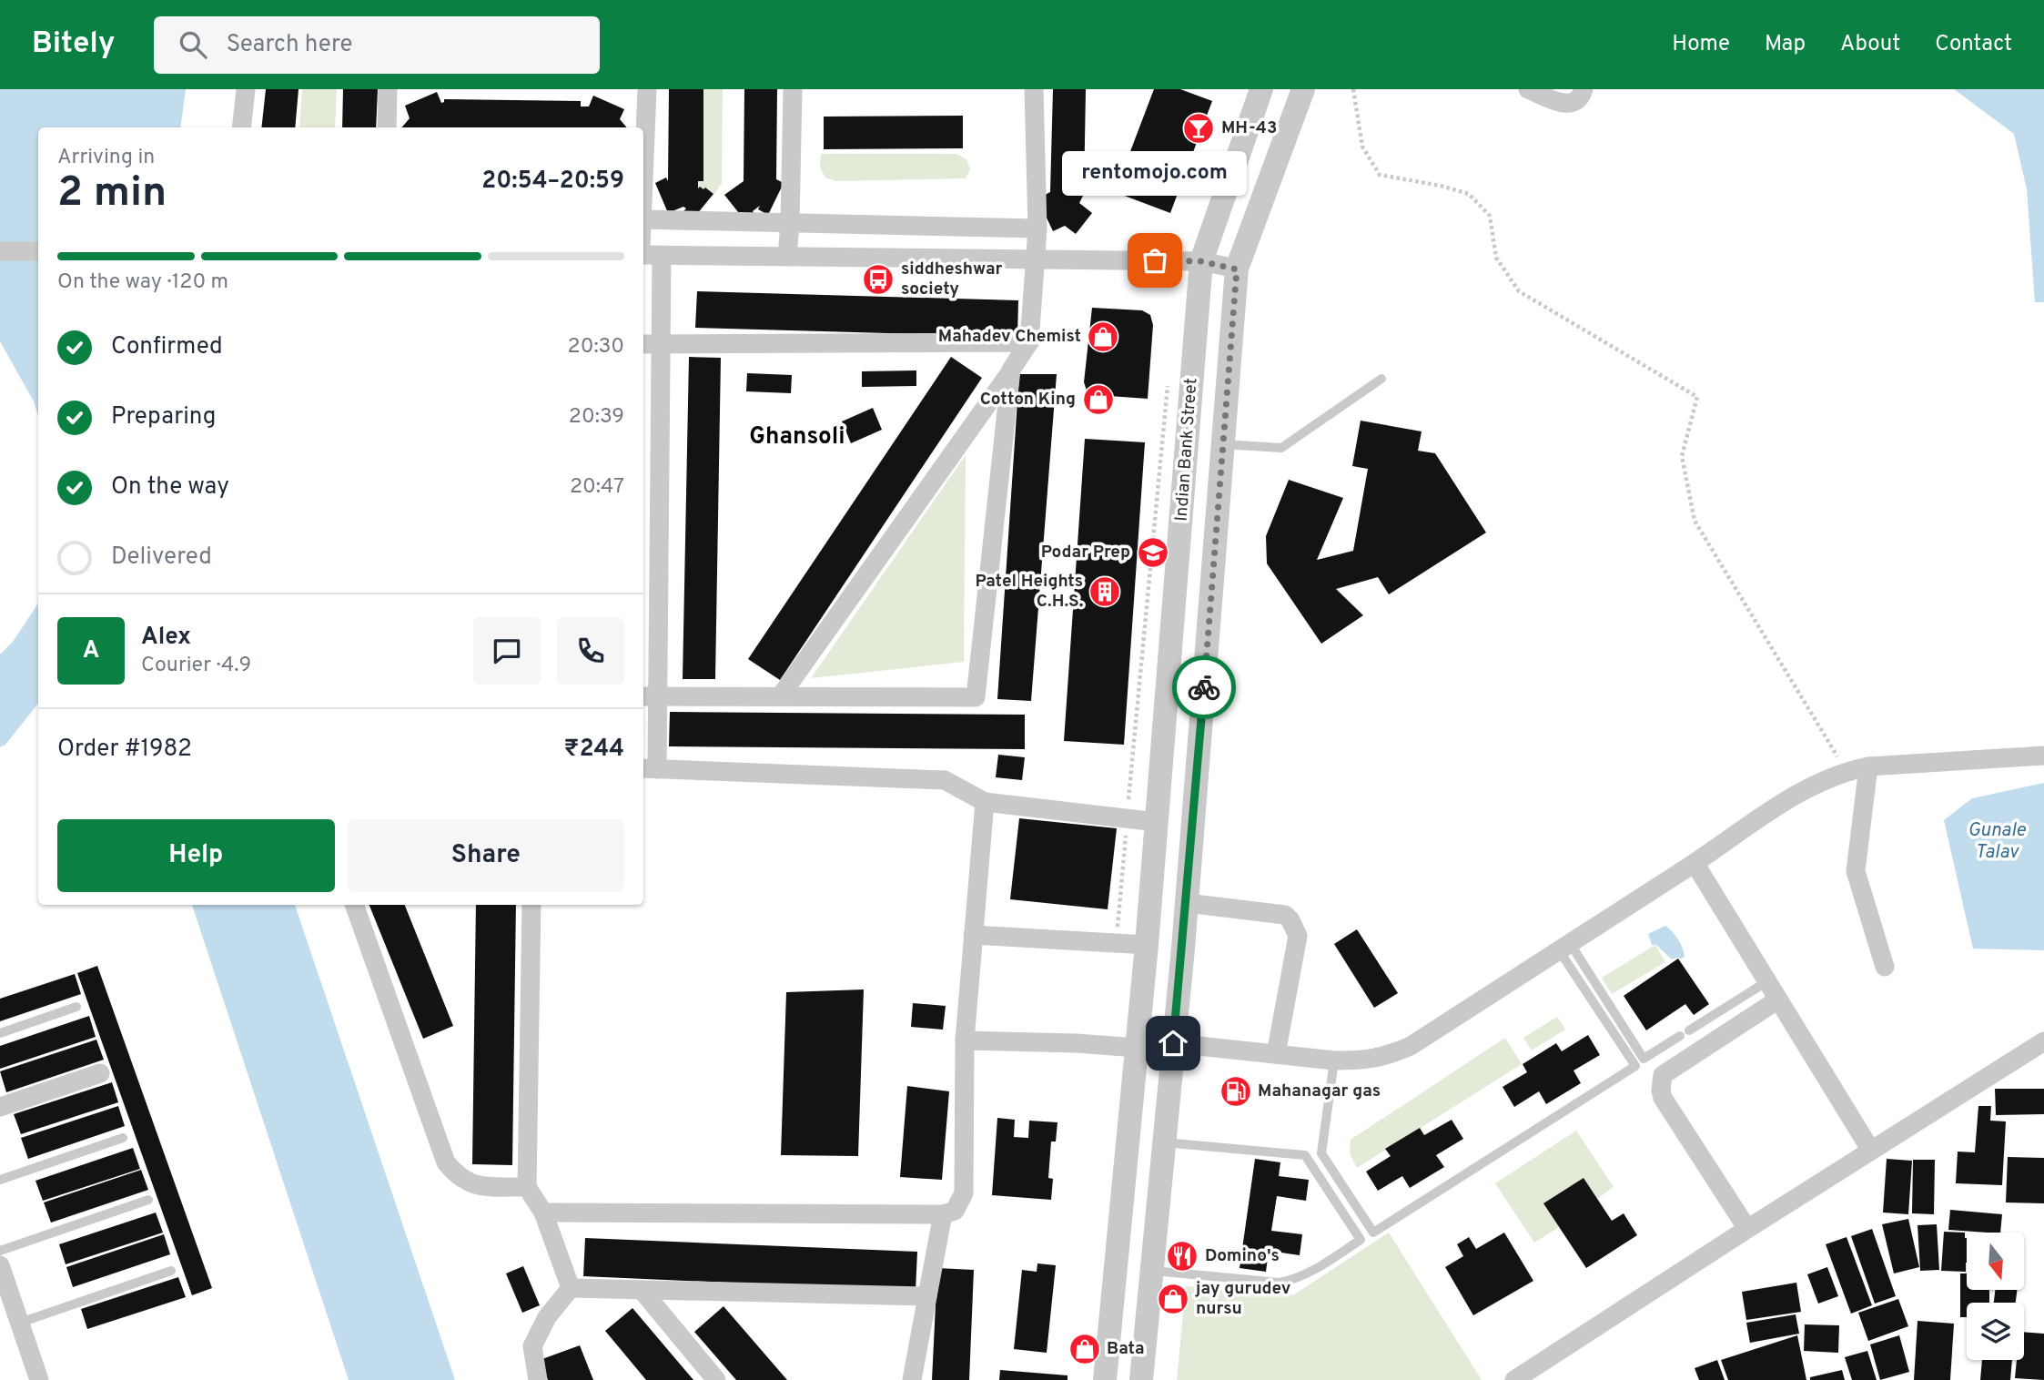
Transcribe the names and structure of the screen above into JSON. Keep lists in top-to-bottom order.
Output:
{
  "streets": {
    "street": ["Indian Bank Street"]
  },
  "districts": ["Ghansoli"],
  "water": ["Gunale Talav"],
  "places": {
    "bar": ["MH-43"],
    "other": ["rentomojo.com"],
    "bus stop": ["siddheshwar society"],
    "shop": [
      "Mahadev Chemist",
      "Cotton King",
      "jay gurudev nursu",
      "Bata"
    ],
    "school or university": ["Podar Prep"],
    "building": ["Patel Heights C.H.S."],
    "fuel station": ["Mahanagar gas"],
    "restaurant": ["Domino's"]
  },
  "north": "bottom",
  "page": {
    "header": "Bitely",
    "search": "Search here",
    "nav": [
      "Home",
      "Map",
      "About",
      "Contact"
    ],
    "heading": ["2 min", "Arriving in", "20:54–20:59"],
    "panel": [
      "Alex",
      "Courier · 4.9",
      "Order #1982",
      "₹244"
    ],
    "bubble": "rentomojo.com",
    "bar": "On the way · 120 m",
    "list": [
      ["Confirmed", "20:30"],
      ["Preparing", "20:39"],
      ["On the way", "20:47"],
      "Delivered"
    ],
    "round": "A",
    "buttons": ["Help", "Share"]
  }
}
